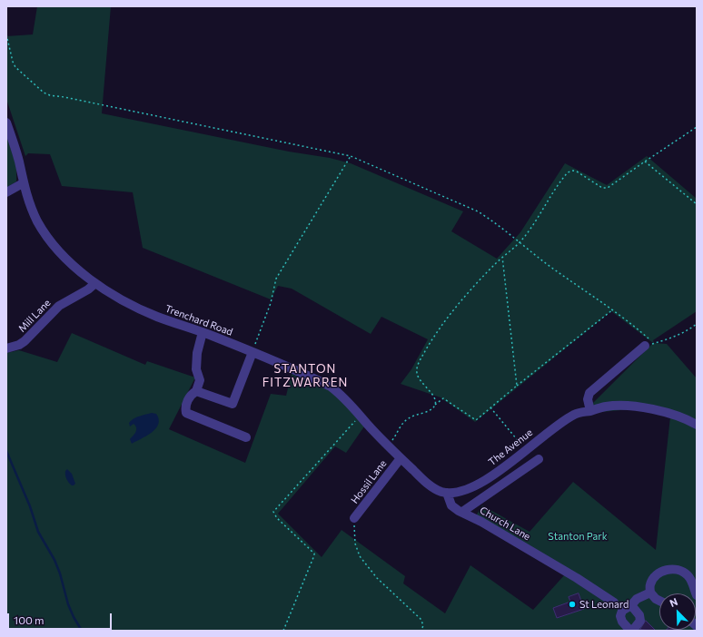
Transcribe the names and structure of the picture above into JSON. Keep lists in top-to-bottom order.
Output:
{
  "streets": {
    "street": [
      "Mill Lane",
      "Trenchard Road",
      "The Avenue",
      "Hossil Lane",
      "Church Lane"
    ]
  },
  "crossings": [
    ["Mill Lane", "Trenchard Road"],
    ["Trenchard Road", "The Avenue"],
    ["Trenchard Road", "Hossil Lane"],
    ["Trenchard Road", "Church Lane"],
    ["The Avenue", "Church Lane"]
  ],
  "districts": ["STANTON FITZWARREN"],
  "parks": ["Stanton Park"],
  "places": ["St Leonard"],
  "scale_bar": "100 m",
  "north": "top left"
}
